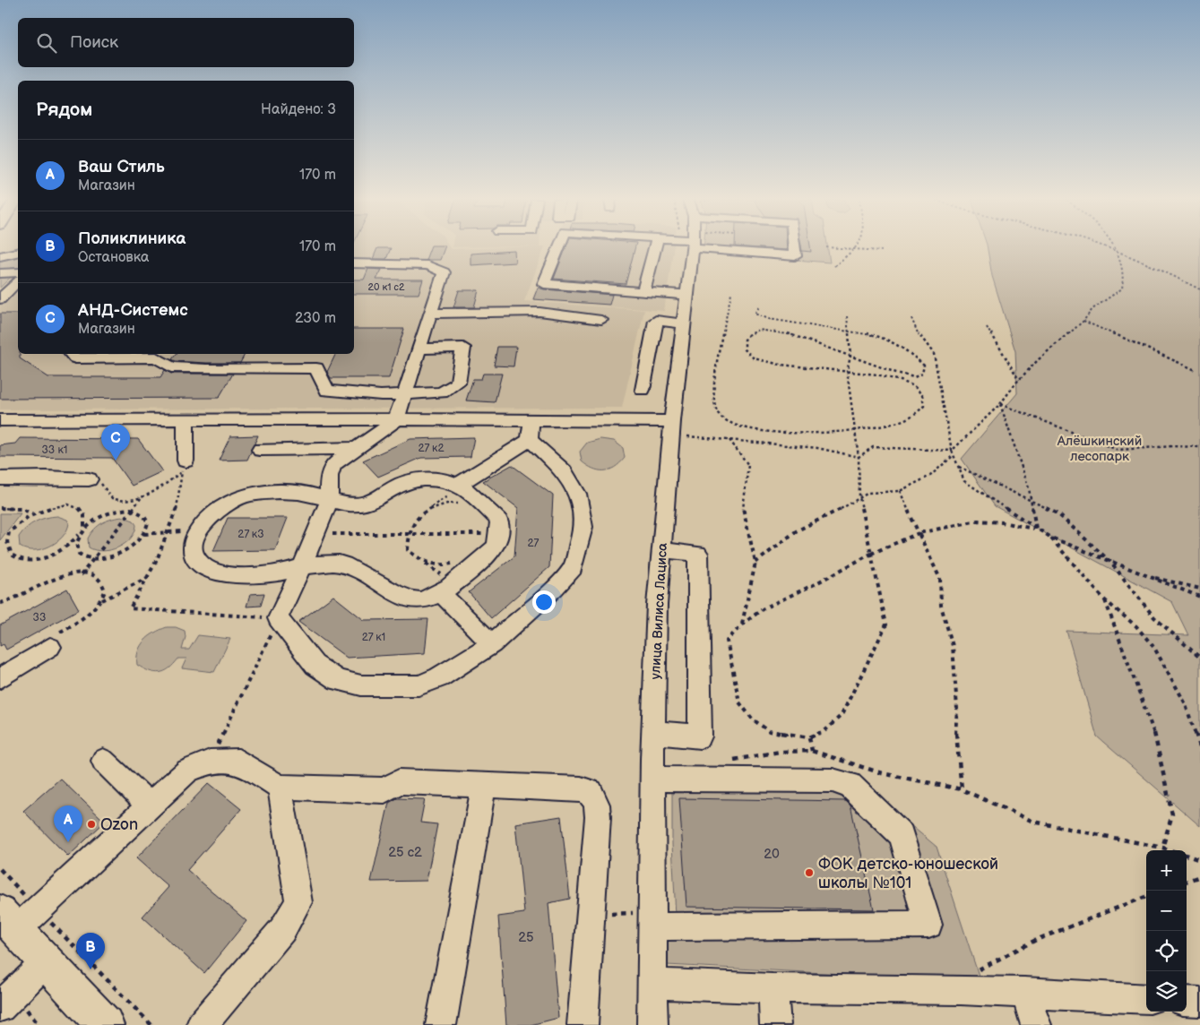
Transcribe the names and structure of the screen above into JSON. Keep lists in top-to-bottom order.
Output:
{
  "streets": {
    "street": ["улица Вилиса Лациса"]
  },
  "parks": ["Алёшкинский лесопарк"],
  "places": ["Ozon", "ФОК детско-юношеской школы №101"],
  "house_numbers": [
    "20 к1 с2",
    "27 к2",
    "33 к1",
    "27 к3",
    "27",
    "33",
    "27 к1",
    "25 с2",
    "20",
    "25"
  ],
  "page": {
    "search": "Поиск",
    "heading": ["Рядом", "Найдено: 3"],
    "list": [
      {
        "mark": "A",
        "name": "Ваш Стиль",
        "note": "Магазин",
        "value": "170 m"
      },
      {
        "mark": "B",
        "name": "Поликлиника",
        "note": "Остановка",
        "value": "170 m"
      },
      {
        "mark": "C",
        "name": "АНД-Системс",
        "note": "Магазин",
        "value": "230 m"
      }
    ],
    "pins": ["C", "A", "B"],
    "map_buttons": ["+", "−"]
  }
}
